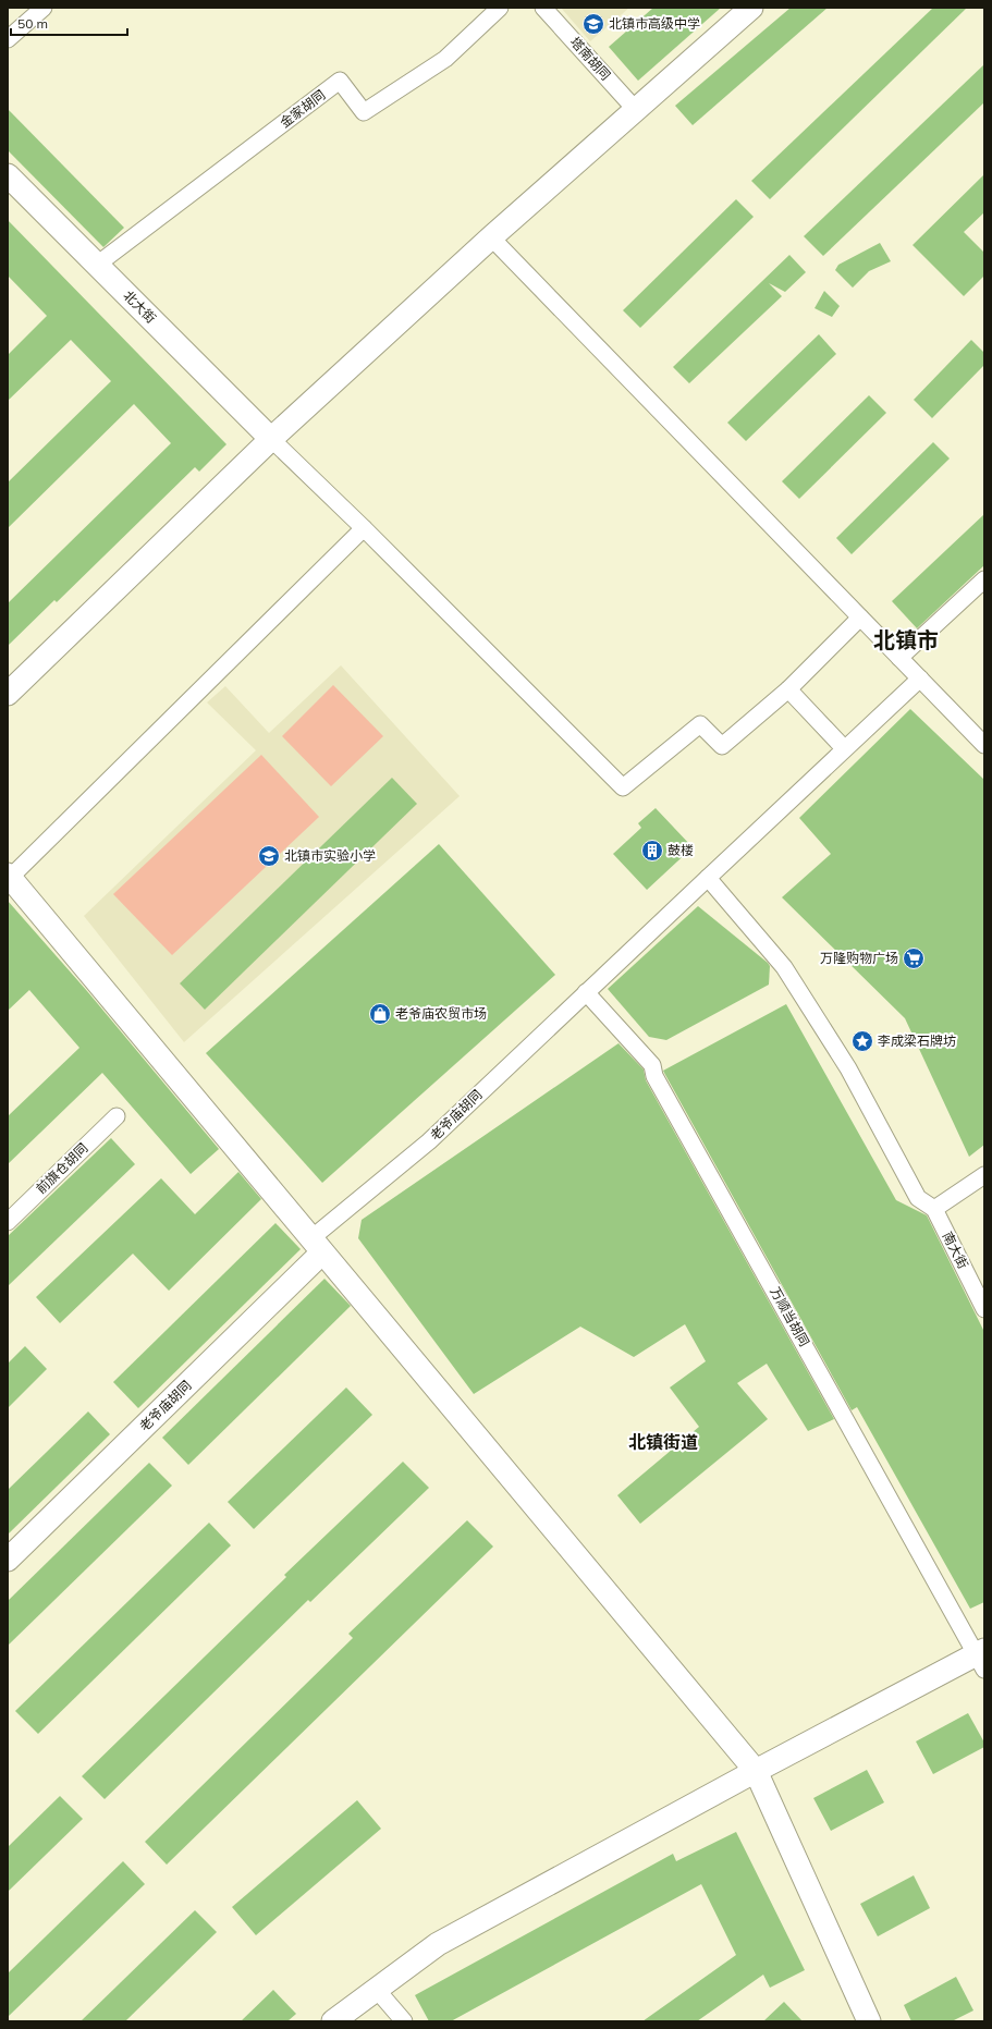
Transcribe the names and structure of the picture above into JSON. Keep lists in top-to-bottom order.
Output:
{
  "streets": {
    "street": [
      "塔南胡同",
      "金家胡同",
      "北大街",
      "老爷庙胡同",
      "前旗仓胡同",
      "南大街",
      "万顺当胡同"
    ]
  },
  "crossings": [
    ["金家胡同", "北大街"],
    ["老爷庙胡同", "南大街"],
    ["老爷庙胡同", "万顺当胡同"]
  ],
  "districts": ["北镇市", "北镇街道"],
  "places": {
    "school or university": ["北镇市高级中学", "北镇市实验小学"],
    "building": ["鼓楼"],
    "supermarket": ["万隆购物广场"],
    "shop": ["老爷庙农贸市场"],
    "place": ["李成梁石牌坊"]
  },
  "scale_bar": "50 m"
}
